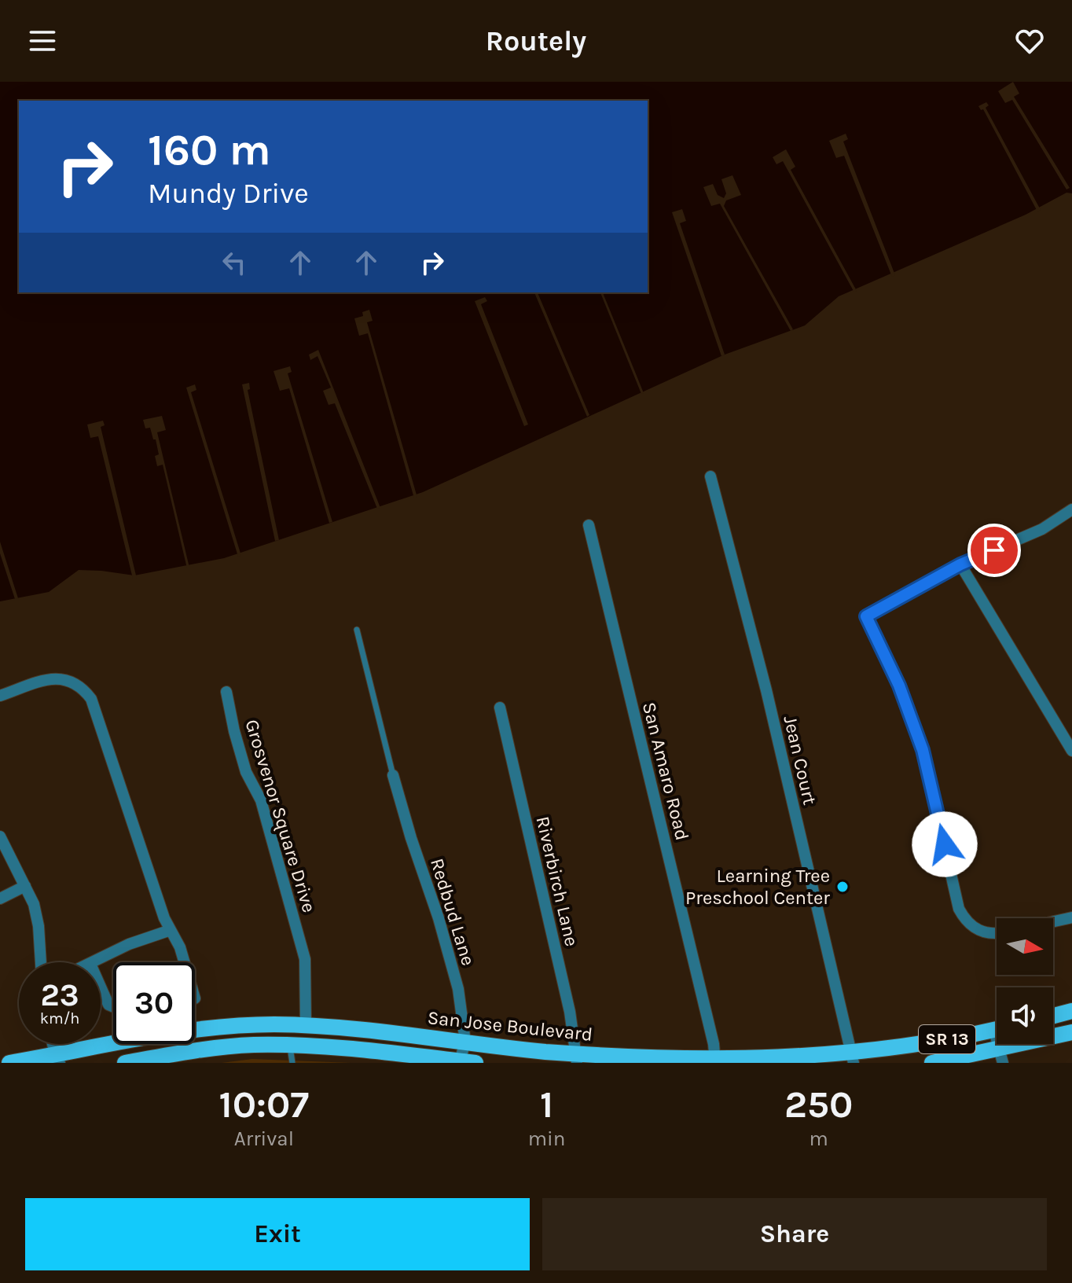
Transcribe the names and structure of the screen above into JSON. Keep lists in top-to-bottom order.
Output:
{
  "streets": {
    "main road": ["San Jose Boulevard", "SR 13"],
    "street": [
      "Jean Court",
      "San Amaro Road",
      "Grosvenor Square Drive",
      "Riverbirch Lane",
      "Redbud Lane"
    ]
  },
  "crossings": [
    ["Jean Court", "San Jose Boulevard"],
    ["San Amaro Road", "San Jose Boulevard"],
    ["Grosvenor Square Drive", "San Jose Boulevard"],
    ["Riverbirch Lane", "San Jose Boulevard"],
    ["Redbud Lane", "San Jose Boulevard"]
  ],
  "places": ["Learning Tree Preschool Center"],
  "north": "right",
  "page": {
    "header": "Routely",
    "turn": ["160 m", "Mundy Drive"],
    "speed": "23 km/h",
    "limit": "30",
    "eta": [
      "10:07",
      "Arrival",
      "1",
      "min",
      "250",
      "m"
    ],
    "buttons": ["Exit", "Share"]
  }
}
